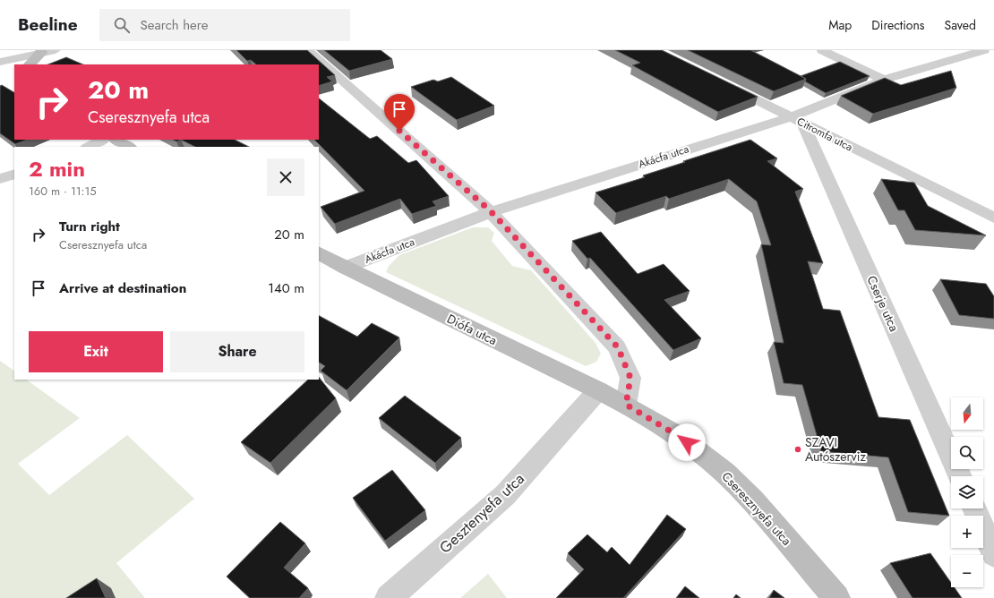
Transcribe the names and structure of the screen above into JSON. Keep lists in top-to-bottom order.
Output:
{
  "streets": {
    "street": [
      "Citromfa utca",
      "Akácfa utca",
      "Cserje utca",
      "Diófa utca",
      "Cseresznyefa utca",
      "Gesztenyefa utca"
    ]
  },
  "crossings": [
    ["Citromfa utca", "Akácfa utca"],
    ["Citromfa utca", "Cserje utca"],
    ["Akácfa utca", "Cserje utca"],
    ["Akácfa utca", "Diófa utca"],
    ["Diófa utca", "Cseresznyefa utca"],
    ["Diófa utca", "Gesztenyefa utca"]
  ],
  "places": ["SZAVI Autószerviz"],
  "north": "bottom",
  "page": {
    "header": "Beeline",
    "search": "Search here",
    "nav": ["Map", "Directions", "Saved"],
    "turn": ["20 m", "Cseresznyefa utca"],
    "heading": ["2 min", "160 m · 11:15"],
    "list": [
      {
        "name": "Turn right",
        "note": "Cseresznyefa utca",
        "value": "20 m"
      },
      {
        "name": "Arrive at destination",
        "value": "140 m"
      }
    ],
    "buttons": ["Exit", "Share"],
    "map_buttons": ["+", "−"]
  }
}
